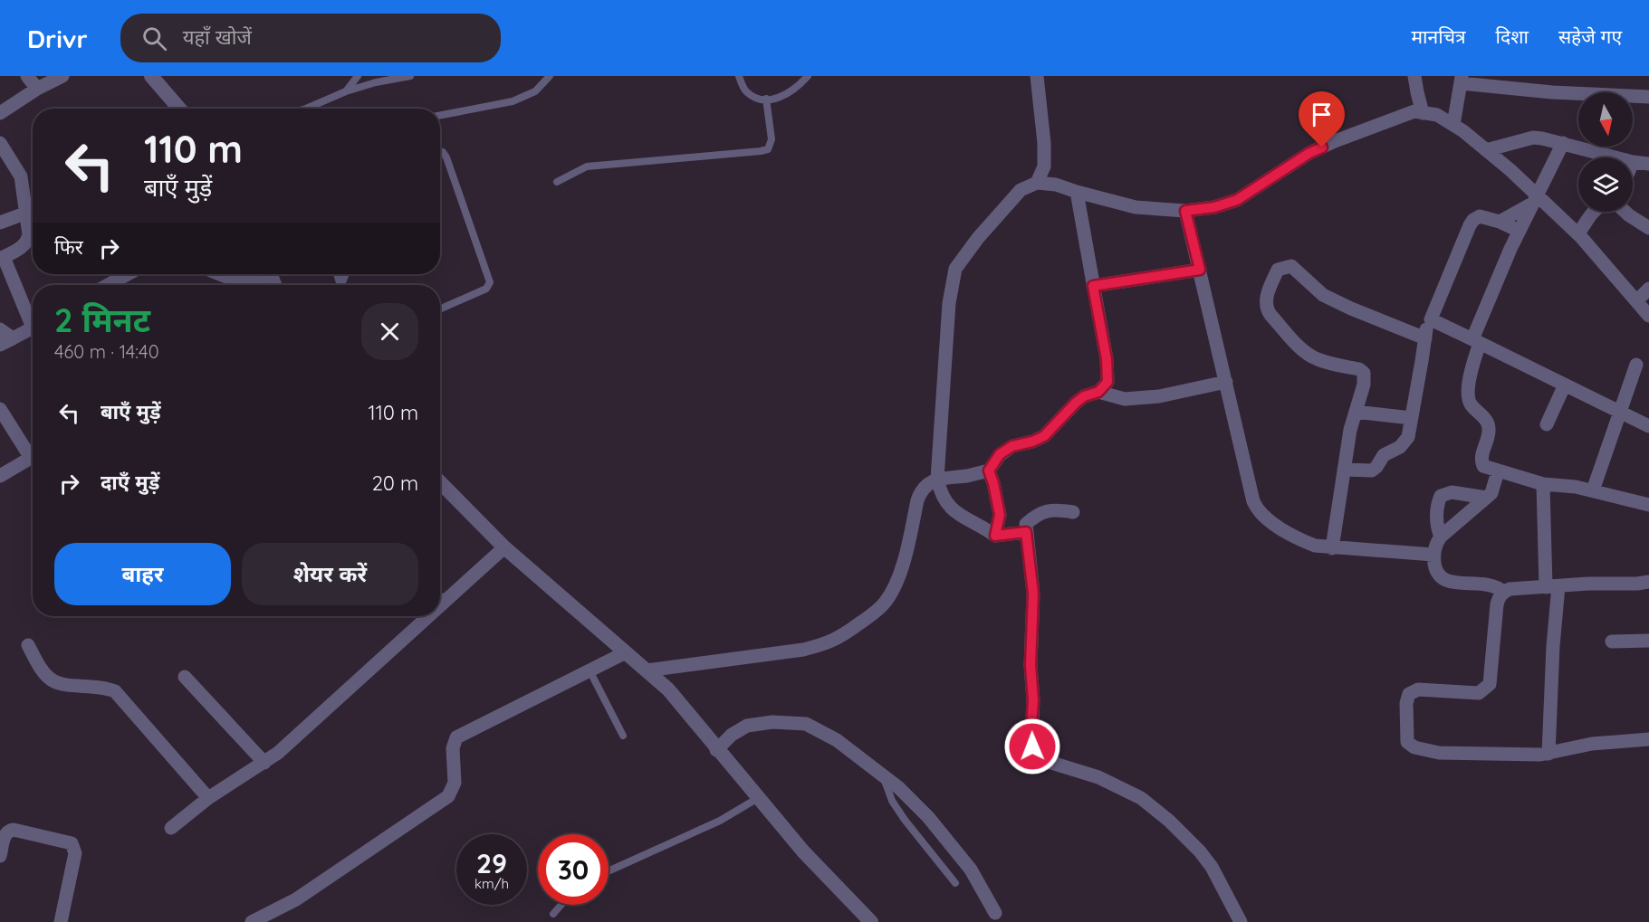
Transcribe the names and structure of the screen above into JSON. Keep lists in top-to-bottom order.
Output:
{
  "north": "bottom",
  "page": {
    "header": "Drivr",
    "search": "यहाँ खोजें",
    "nav": ["मानचित्र", "दिशा", "सहेजे गए"],
    "turn": ["110 m", "बाएँ मुड़ें"],
    "then": "फिर",
    "heading": ["2 मिनट", "460 m · 14:40"],
    "list": [
      {
        "name": "बाएँ मुड़ें",
        "value": "110 m"
      },
      {
        "name": "दाएँ मुड़ें",
        "value": "20 m"
      }
    ],
    "buttons": ["बाहर", "शेयर करें"],
    "speed": "29 km/h",
    "limit": "30"
  }
}
